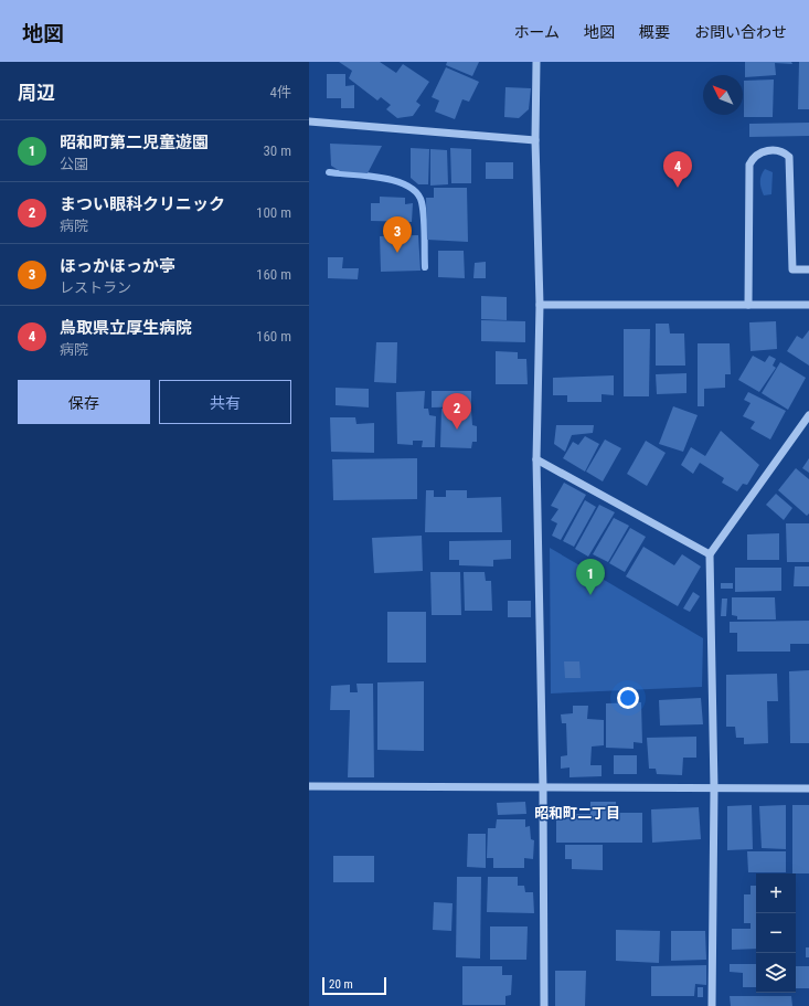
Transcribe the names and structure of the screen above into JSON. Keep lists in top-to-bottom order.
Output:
{
  "districts": ["昭和町二丁目"],
  "scale_bar": "20 m",
  "north": "top left",
  "page": {
    "header": "地図",
    "nav": [
      "ホーム",
      "地図",
      "概要",
      "お問い合わせ"
    ],
    "heading": ["周辺", "4件"],
    "list": [
      {
        "mark": "1",
        "name": "昭和町第二児童遊園",
        "note": "公園",
        "value": "30 m"
      },
      {
        "mark": "2",
        "name": "まつい眼科クリニック",
        "note": "病院",
        "value": "100 m"
      },
      {
        "mark": "3",
        "name": "ほっかほっか亭",
        "note": "レストラン",
        "value": "160 m"
      },
      {
        "mark": "4",
        "name": "鳥取県立厚生病院",
        "note": "病院",
        "value": "160 m"
      }
    ],
    "pins": [
      "4",
      "3",
      "2",
      "1"
    ],
    "buttons": ["保存", "共有"],
    "map_buttons": ["+", "−"],
    "scale": "20 m"
  }
}
